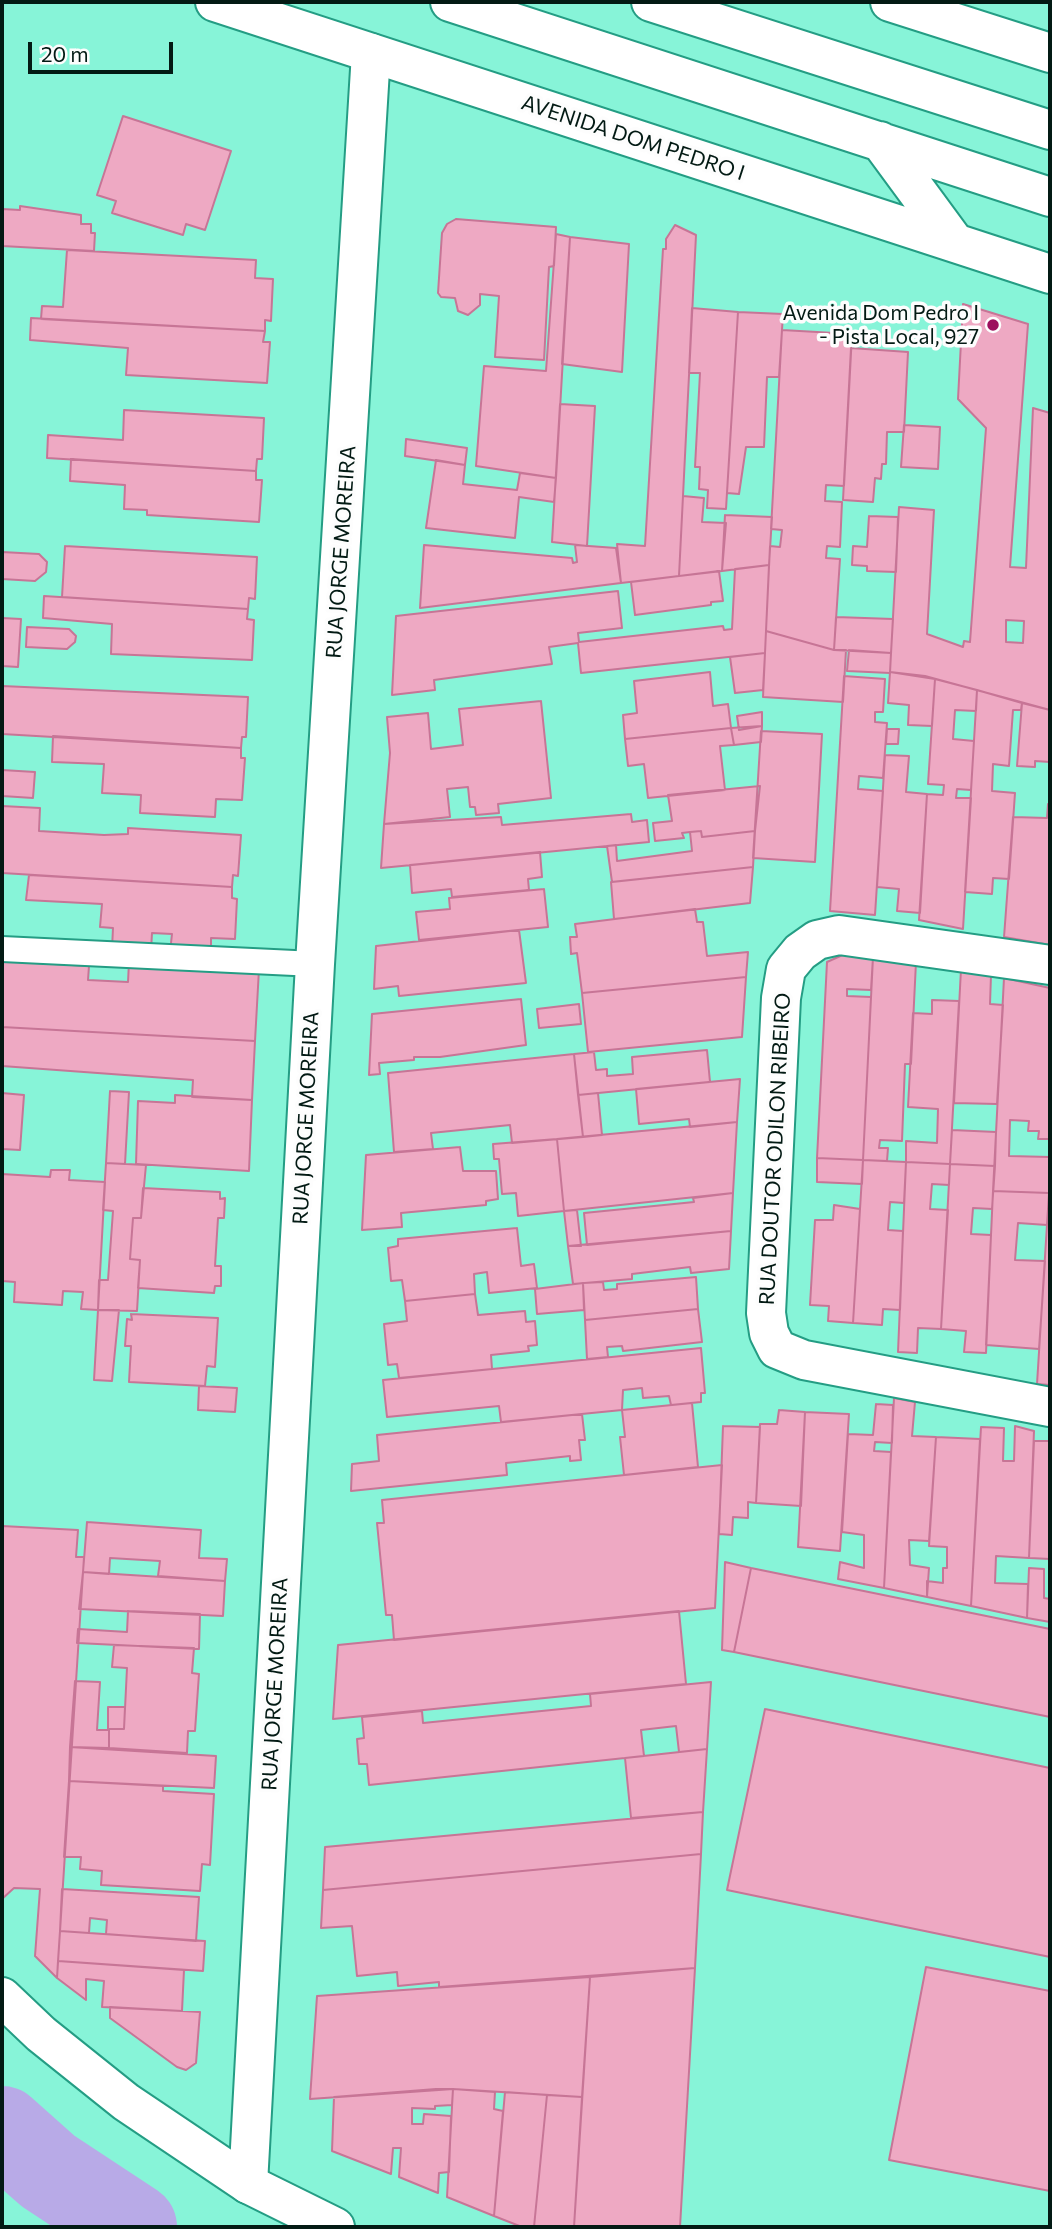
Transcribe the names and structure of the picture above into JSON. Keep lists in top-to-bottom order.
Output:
{
  "streets": {
    "street": ["AVENIDA DOM PEDRO I", "RUA JORGE MOREIRA", "RUA DOUTOR ODILON RIBEIRO"]
  },
  "crossings": [
    ["AVENIDA DOM PEDRO I", "RUA JORGE MOREIRA"]
  ],
  "places": ["Avenida Dom Pedro I - Pista Local, 927"],
  "scale_bar": "20 m"
}
